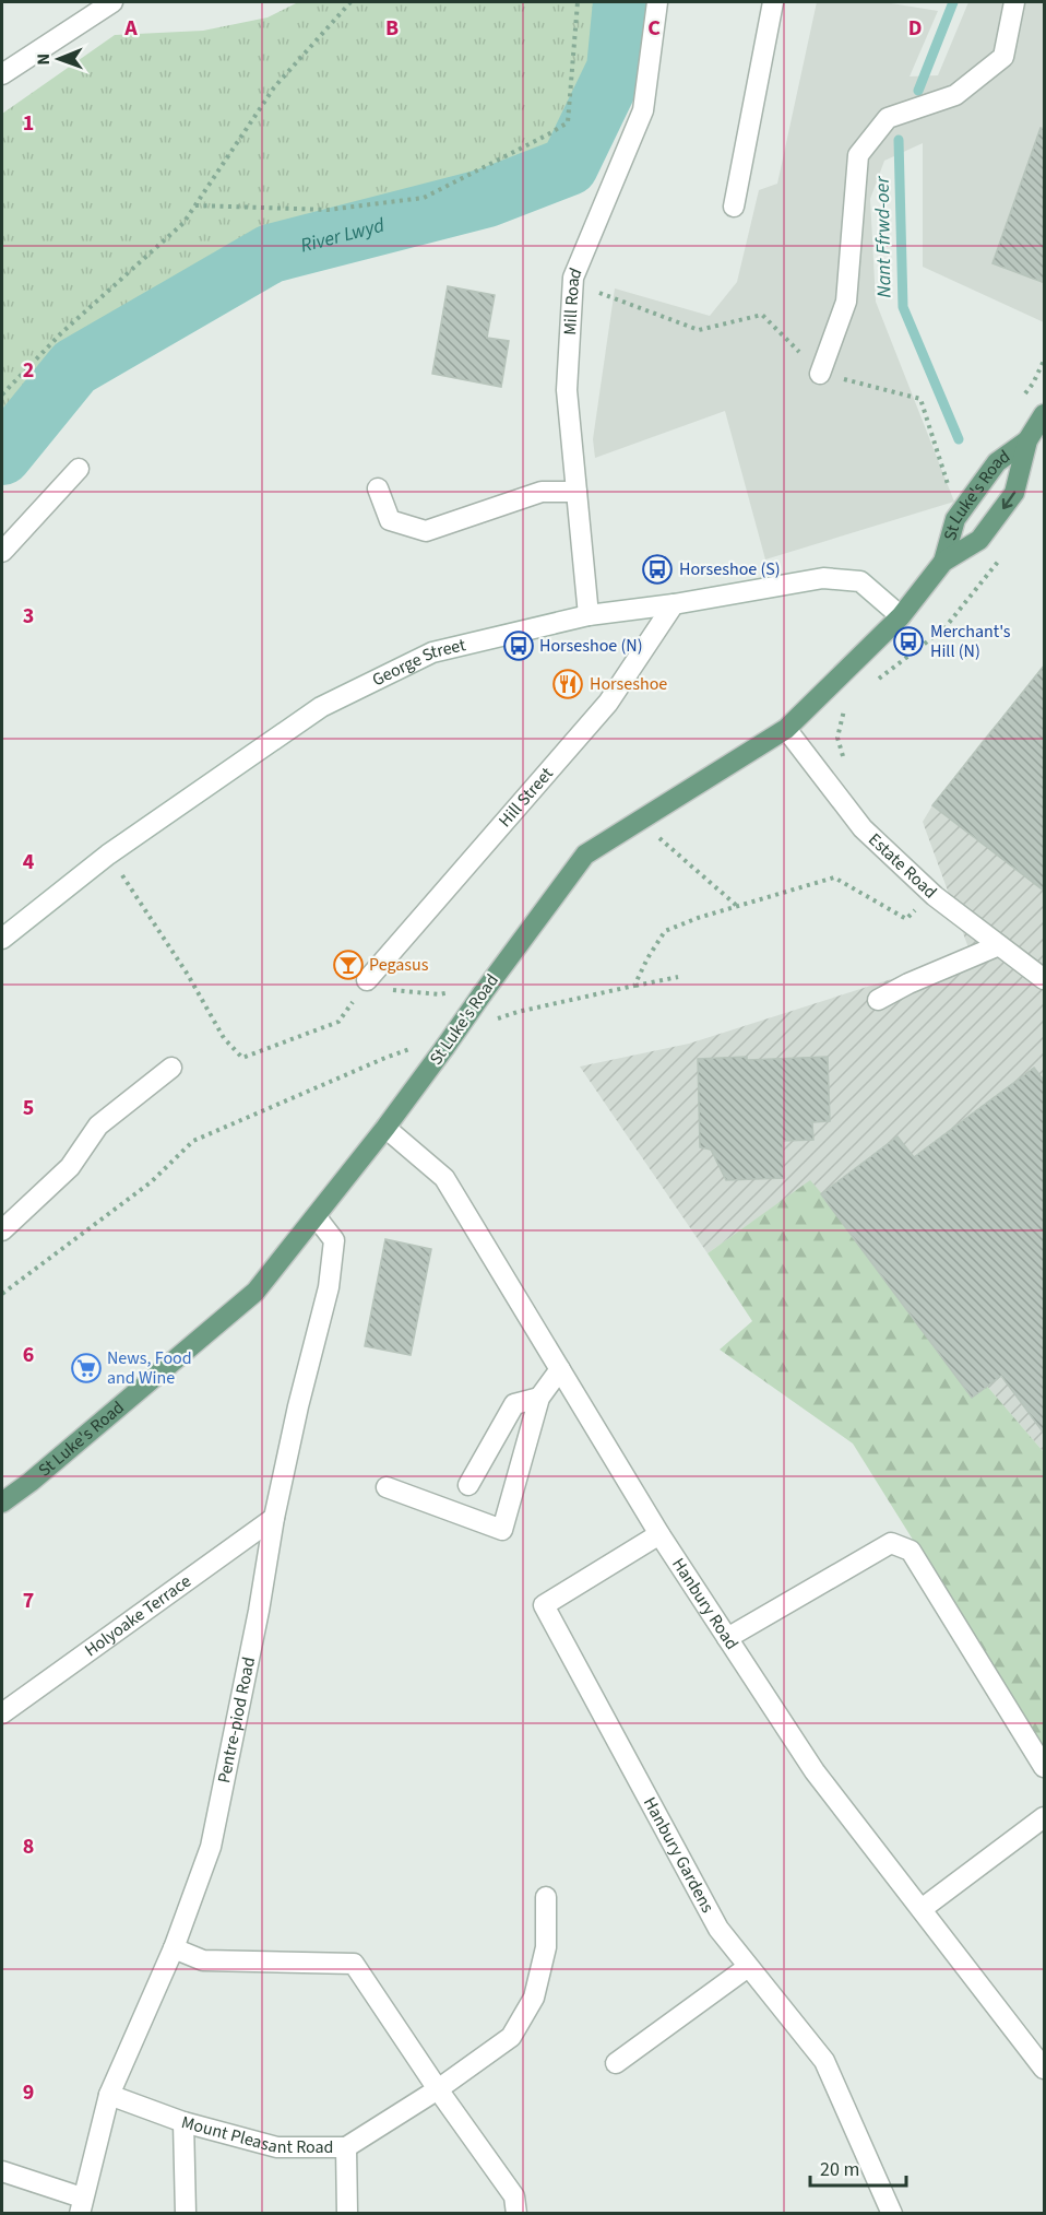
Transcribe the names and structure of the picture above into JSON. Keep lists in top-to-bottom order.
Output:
{
  "streets": {
    "main road": ["St Luke's Road"],
    "street": [
      "Mill Road",
      "George Street",
      "Hill Street",
      "Estate Road",
      "Hanbury Road",
      "Holyoake Terrace",
      "Pentre-piod Road",
      "Hanbury Gardens",
      "Mount Pleasant Road"
    ]
  },
  "crossings": [
    ["Mill Road", "George Street"],
    ["St Luke's Road", "George Street"],
    ["St Luke's Road", "Estate Road"],
    ["St Luke's Road", "Hanbury Road"],
    ["St Luke's Road", "Pentre-piod Road"],
    ["George Street", "Hill Street"],
    ["Hanbury Road", "Hanbury Gardens"],
    ["Holyoake Terrace", "Pentre-piod Road"],
    ["Pentre-piod Road", "Mount Pleasant Road"]
  ],
  "water": ["River Lwyd", "Nant Ffrwd-oer"],
  "places": {
    "bus stop": ["Horseshoe (S)", "Merchant's Hill (N)", "Horseshoe (N)"],
    "restaurant": ["Horseshoe"],
    "bar": ["Pegasus"],
    "supermarket": ["News, Food and Wine"]
  },
  "scale_bar": "20 m",
  "north": "left",
  "grid": {
    "columns": [
      "A",
      "B",
      "C",
      "D"
    ],
    "rows": [
      "1",
      "2",
      "3",
      "4",
      "5",
      "6",
      "7",
      "8",
      "9"
    ]
  }
}
